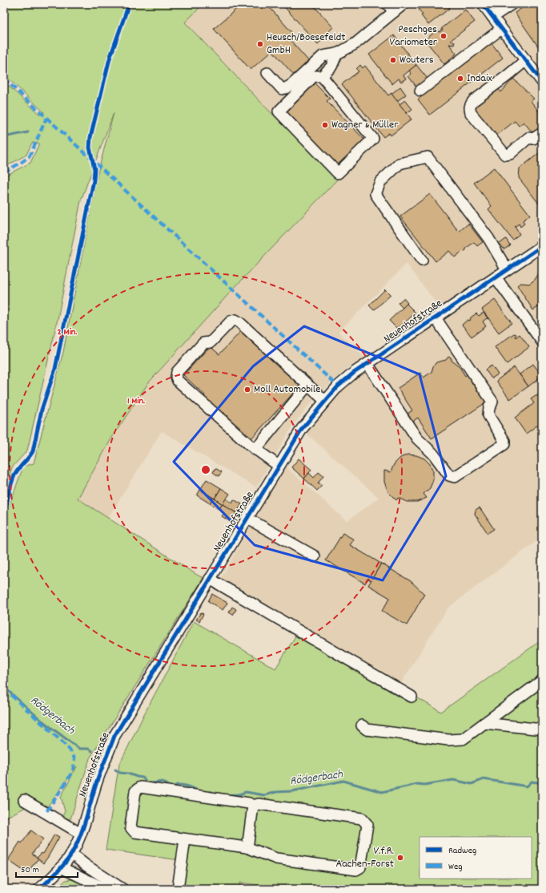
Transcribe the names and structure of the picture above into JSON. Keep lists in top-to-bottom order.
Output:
{
  "streets": {
    "street": ["Neuenhofstraße"]
  },
  "water": ["Rödgerbach"],
  "places": [
    "Peschges Variometer",
    "Heusch/Boesefeldt GmbH",
    "Wouters",
    "Indaix",
    "Wagner & Müller",
    "Moll Automobile",
    "V.f.R. Aachen-Forst"
  ],
  "legend": ["Radweg", "Weg"],
  "scale_bar": "50 m",
  "rings": ["2 Min.", "1 Min."]
}
